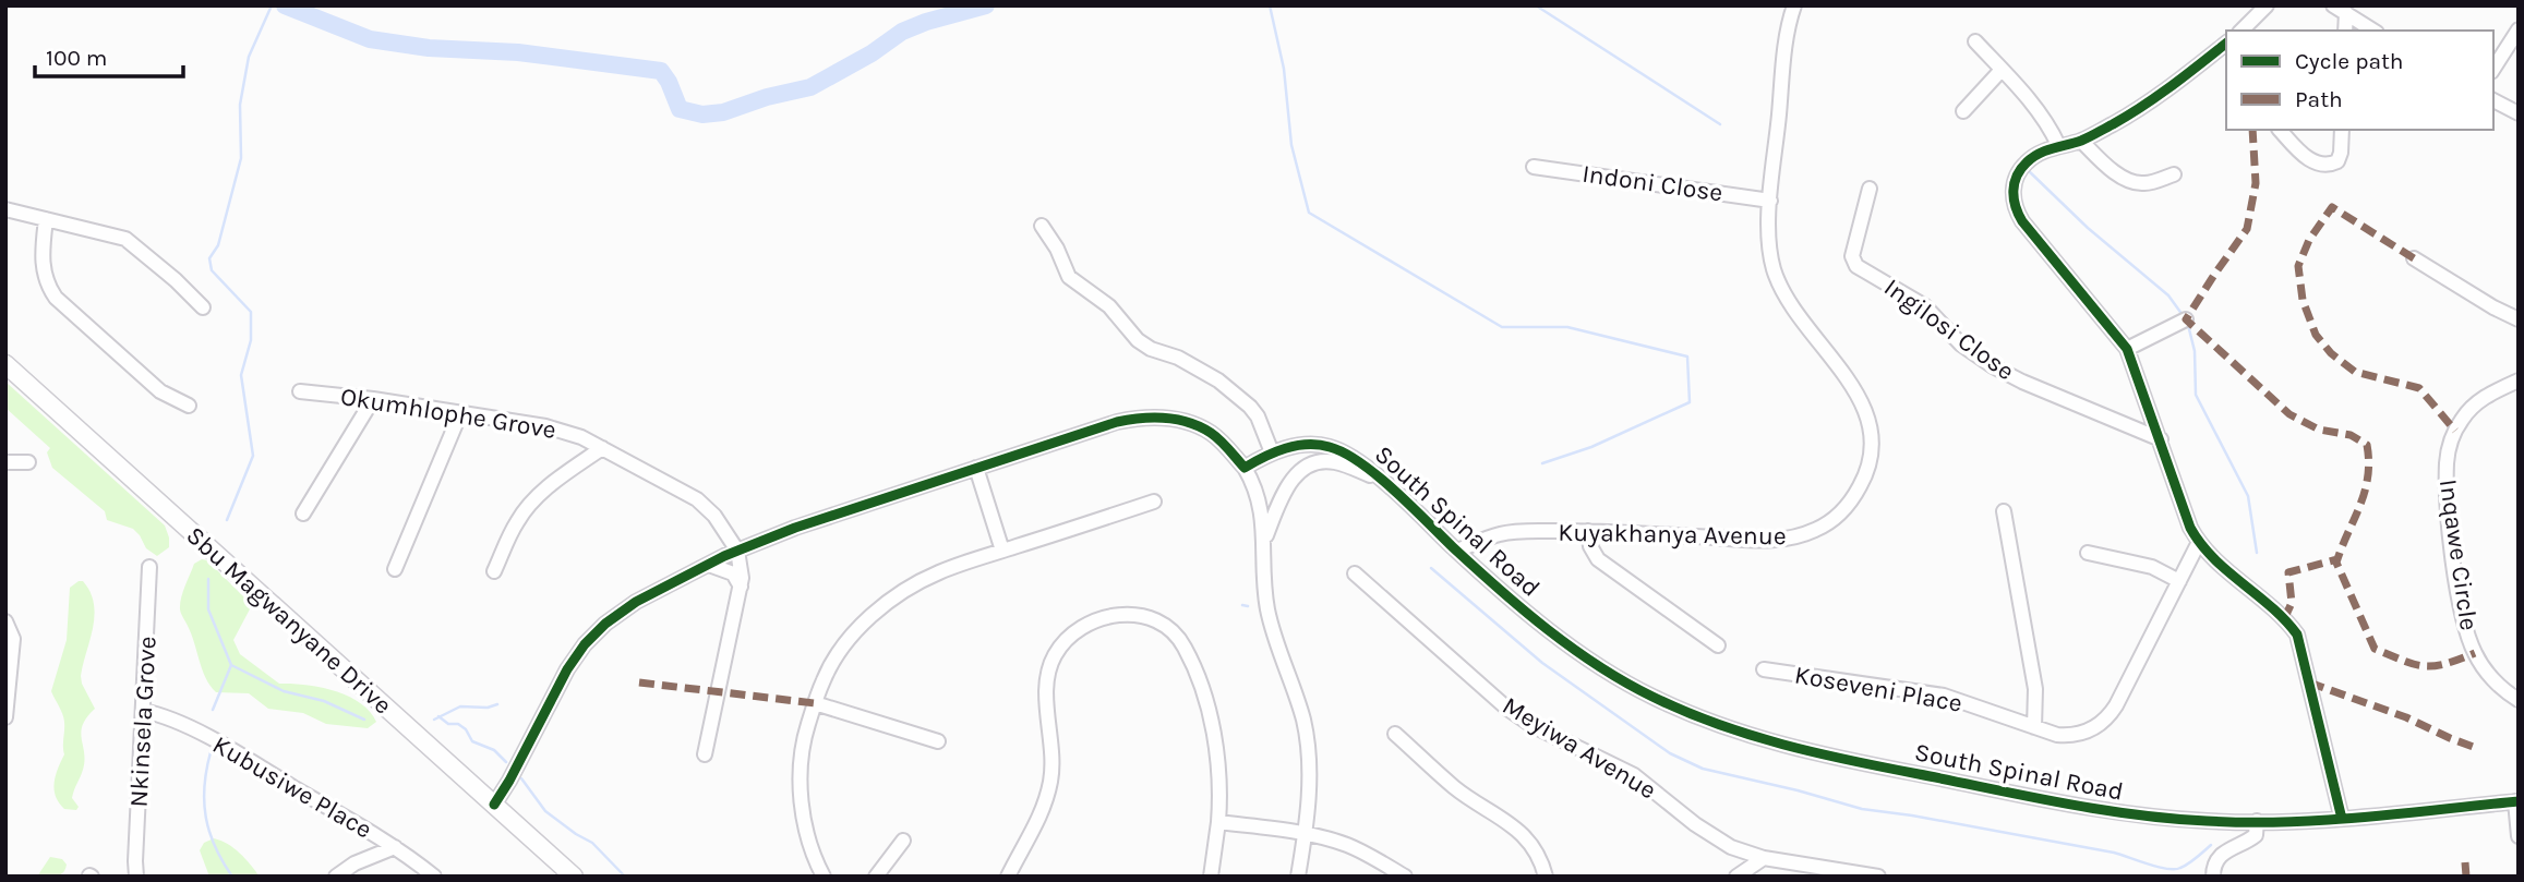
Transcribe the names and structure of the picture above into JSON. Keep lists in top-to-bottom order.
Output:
{
  "streets": {
    "main road": ["Sbu Magwanyane Drive"],
    "street": [
      "Indoni Close",
      "Ingilosi Close",
      "Okumhlophe Grove",
      "South Spinal Road",
      "Kuyakhanya Avenue",
      "Inqawe Circle",
      "Koseveni Place",
      "Nkinsela Grove",
      "Meyiwa Avenue",
      "Kubusiwe Place"
    ]
  },
  "crossings": [
    ["Indoni Close", "Kuyakhanya Avenue"],
    ["South Spinal Road", "Kuyakhanya Avenue"],
    ["Nkinsela Grove", "Kubusiwe Place"]
  ],
  "legend": ["Cycle path", "Path"],
  "scale_bar": "100 m"
}
